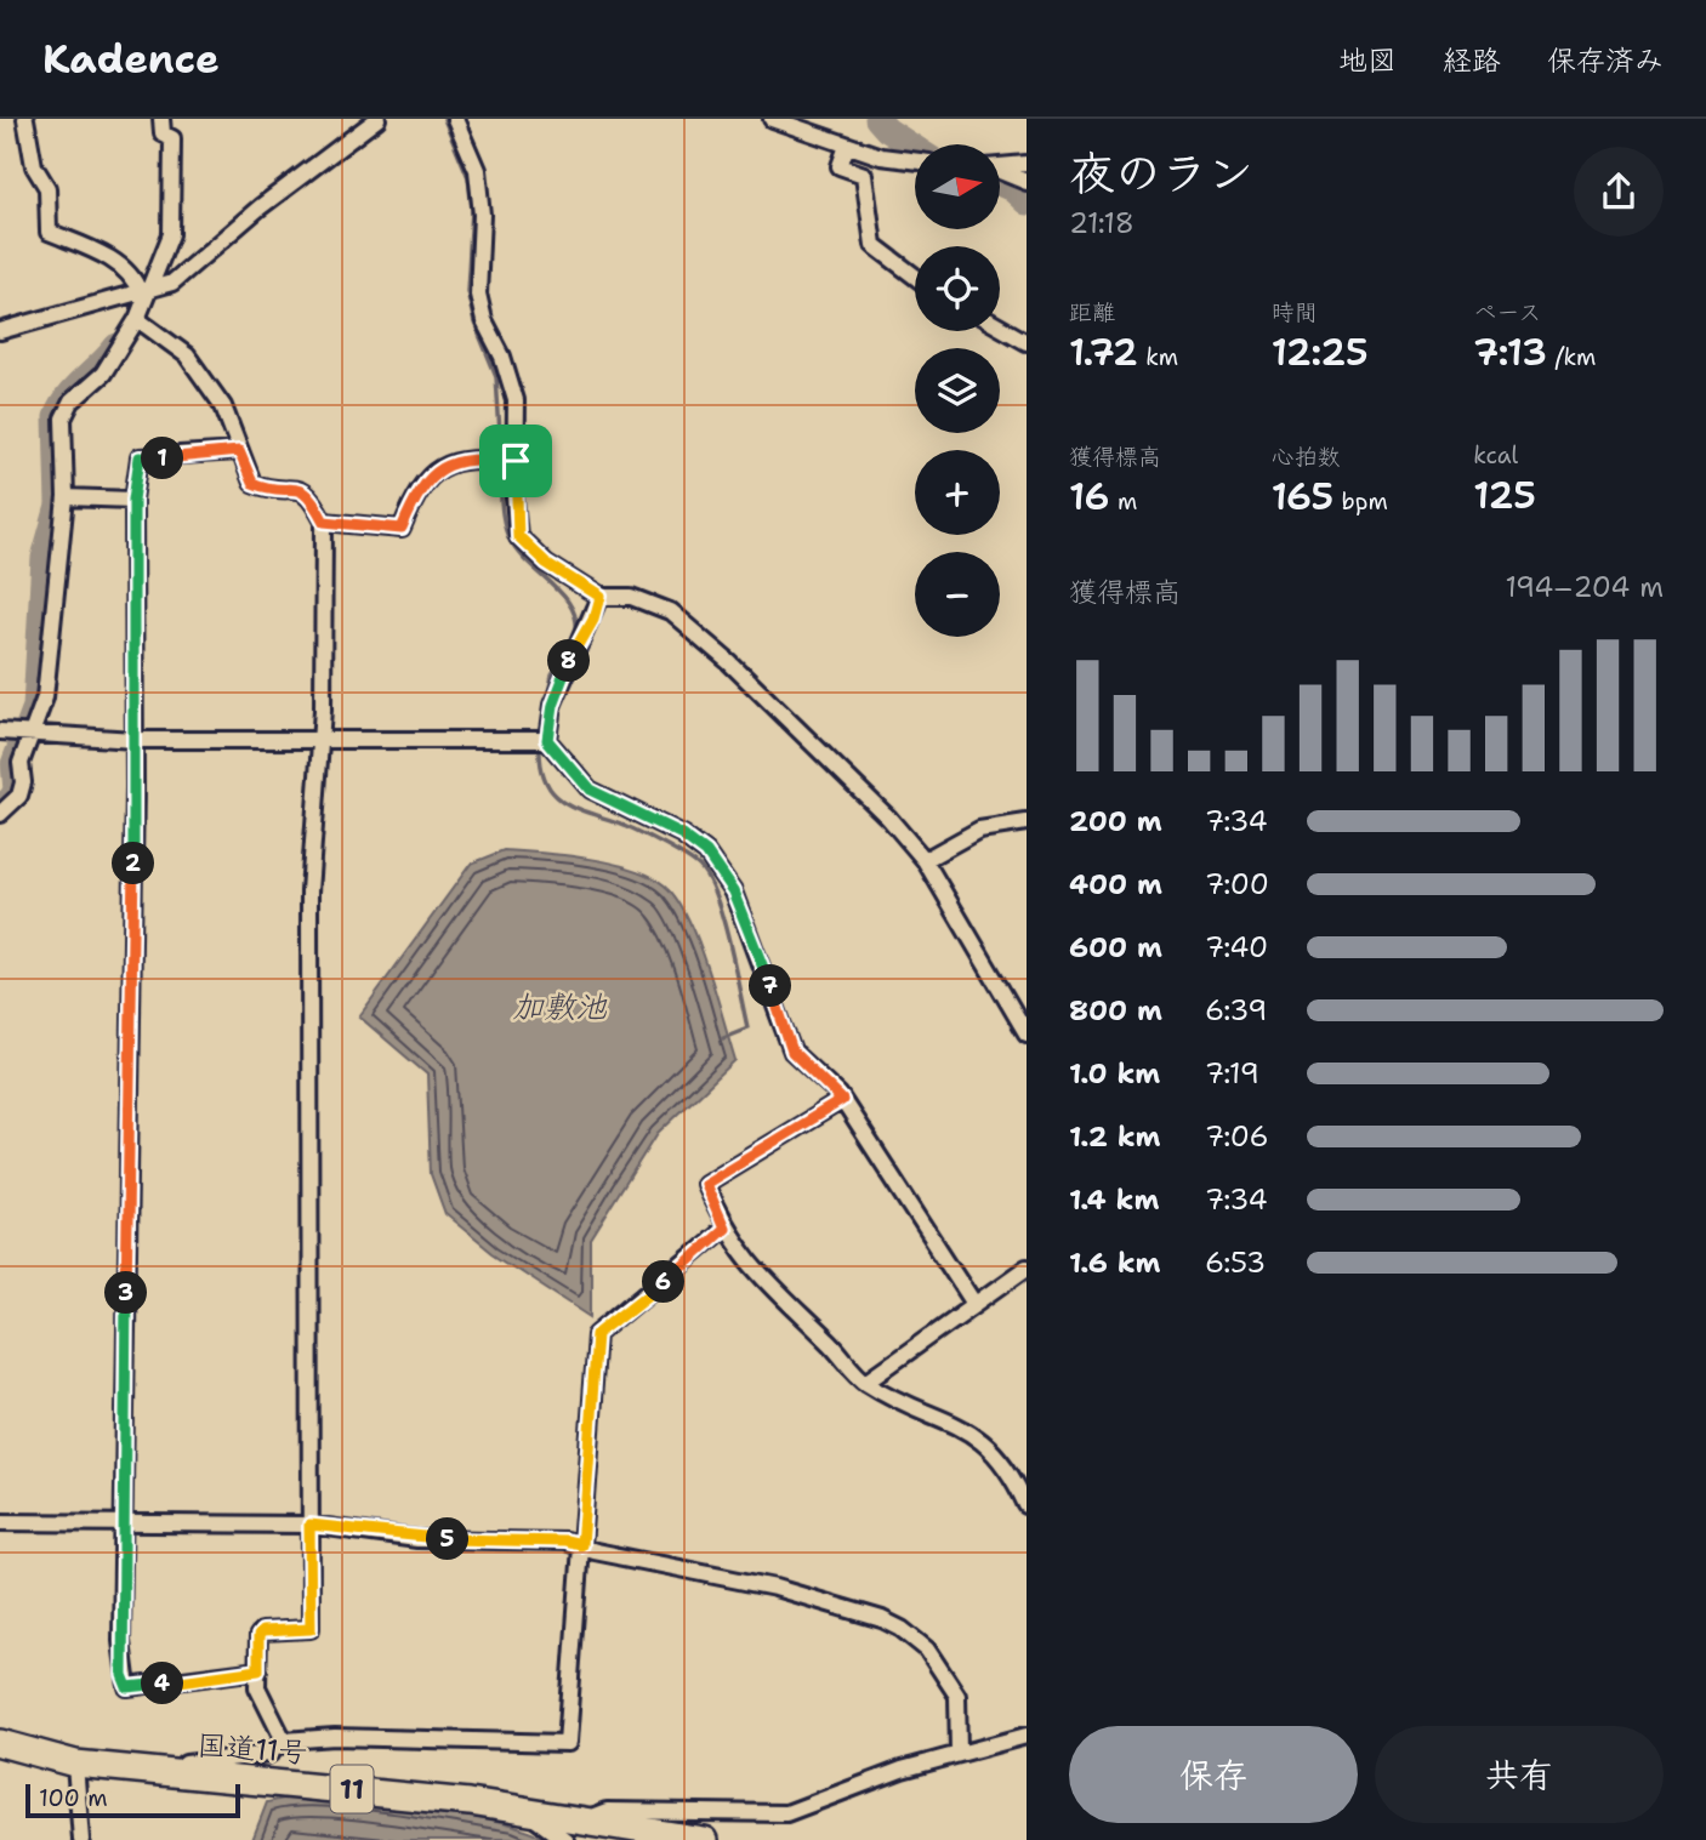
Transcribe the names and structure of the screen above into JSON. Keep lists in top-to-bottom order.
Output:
{
  "streets": {
    "highway": ["国道11号", "11"]
  },
  "water": ["加敷池"],
  "scale_bar": "100 m",
  "north": "right",
  "page": {
    "header": "Kadence",
    "nav": ["地図", "経路", "保存済み"],
    "heading": ["夜のラン", "21:18"],
    "map_buttons": ["+", "−"],
    "stats": [
      ["距離", "1.72 km"],
      ["時間", "12:25"],
      ["ペース", "7:13 /km"],
      ["獲得標高", "16 m"],
      ["心拍数", "165 bpm"],
      ["kcal", "125"]
    ],
    "pins": [
      "1",
      "8",
      "2",
      "7",
      "6",
      "3",
      "5",
      "4"
    ],
    "chart": ["獲得標高", "194–204 m"],
    "list": [
      {
        "name": "200 m",
        "note": "7:34"
      },
      {
        "name": "400 m",
        "note": "7:00"
      },
      {
        "name": "600 m",
        "note": "7:40"
      },
      {
        "name": "800 m",
        "note": "6:39"
      },
      {
        "name": "1.0 km",
        "note": "7:19"
      },
      {
        "name": "1.2 km",
        "note": "7:06"
      },
      {
        "name": "1.4 km",
        "note": "7:34"
      },
      {
        "name": "1.6 km",
        "note": "6:53"
      }
    ],
    "buttons": ["保存", "共有"],
    "scale": "100 m"
  }
}
